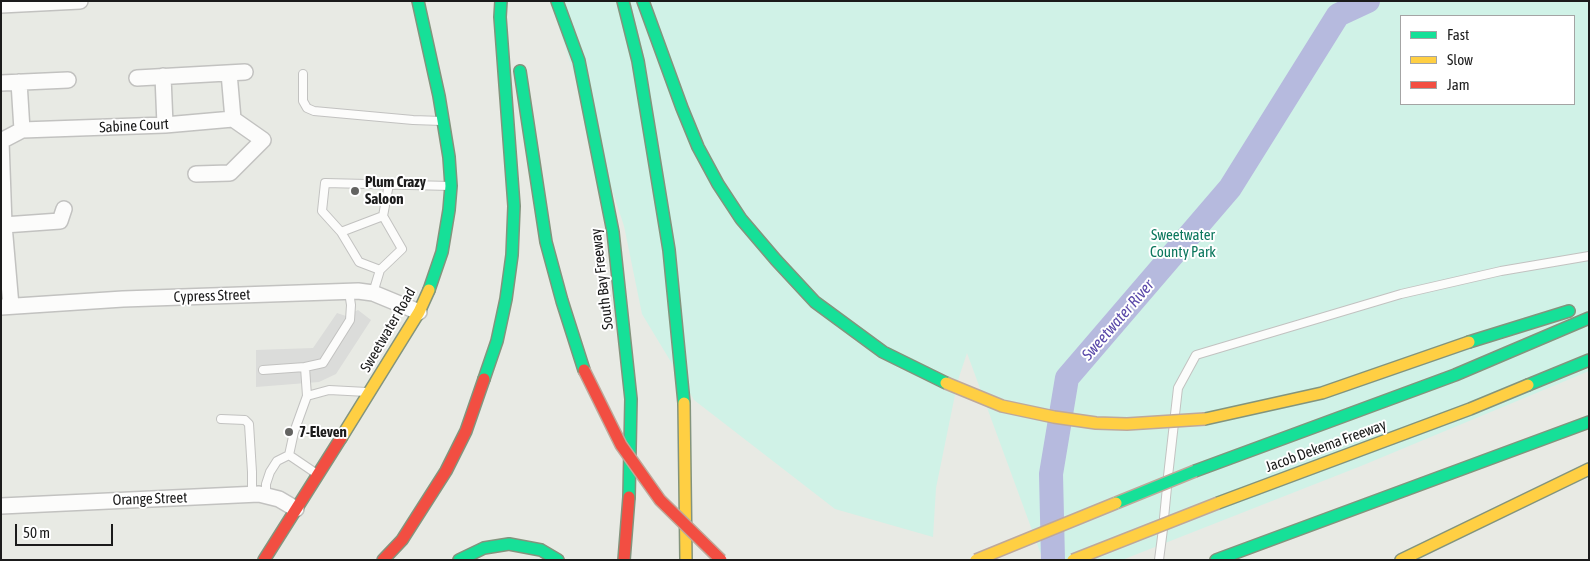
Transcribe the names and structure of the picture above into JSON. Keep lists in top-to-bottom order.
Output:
{
  "streets": {
    "main road": ["South Bay Freeway", "Sweetwater Road", "Jacob Dekema Freeway"],
    "street": ["Sabine Court", "Cypress Street", "Orange Street"]
  },
  "crossings": [
    ["Cypress Street", "Sweetwater Road"],
    ["Sweetwater Road", "Orange Street"]
  ],
  "water": ["Sweetwater River"],
  "parks": ["Sweetwater County Park"],
  "places": ["Plum Crazy Saloon", "7-Eleven"],
  "legend": ["Fast", "Slow", "Jam"],
  "scale_bar": "50 m"
}
